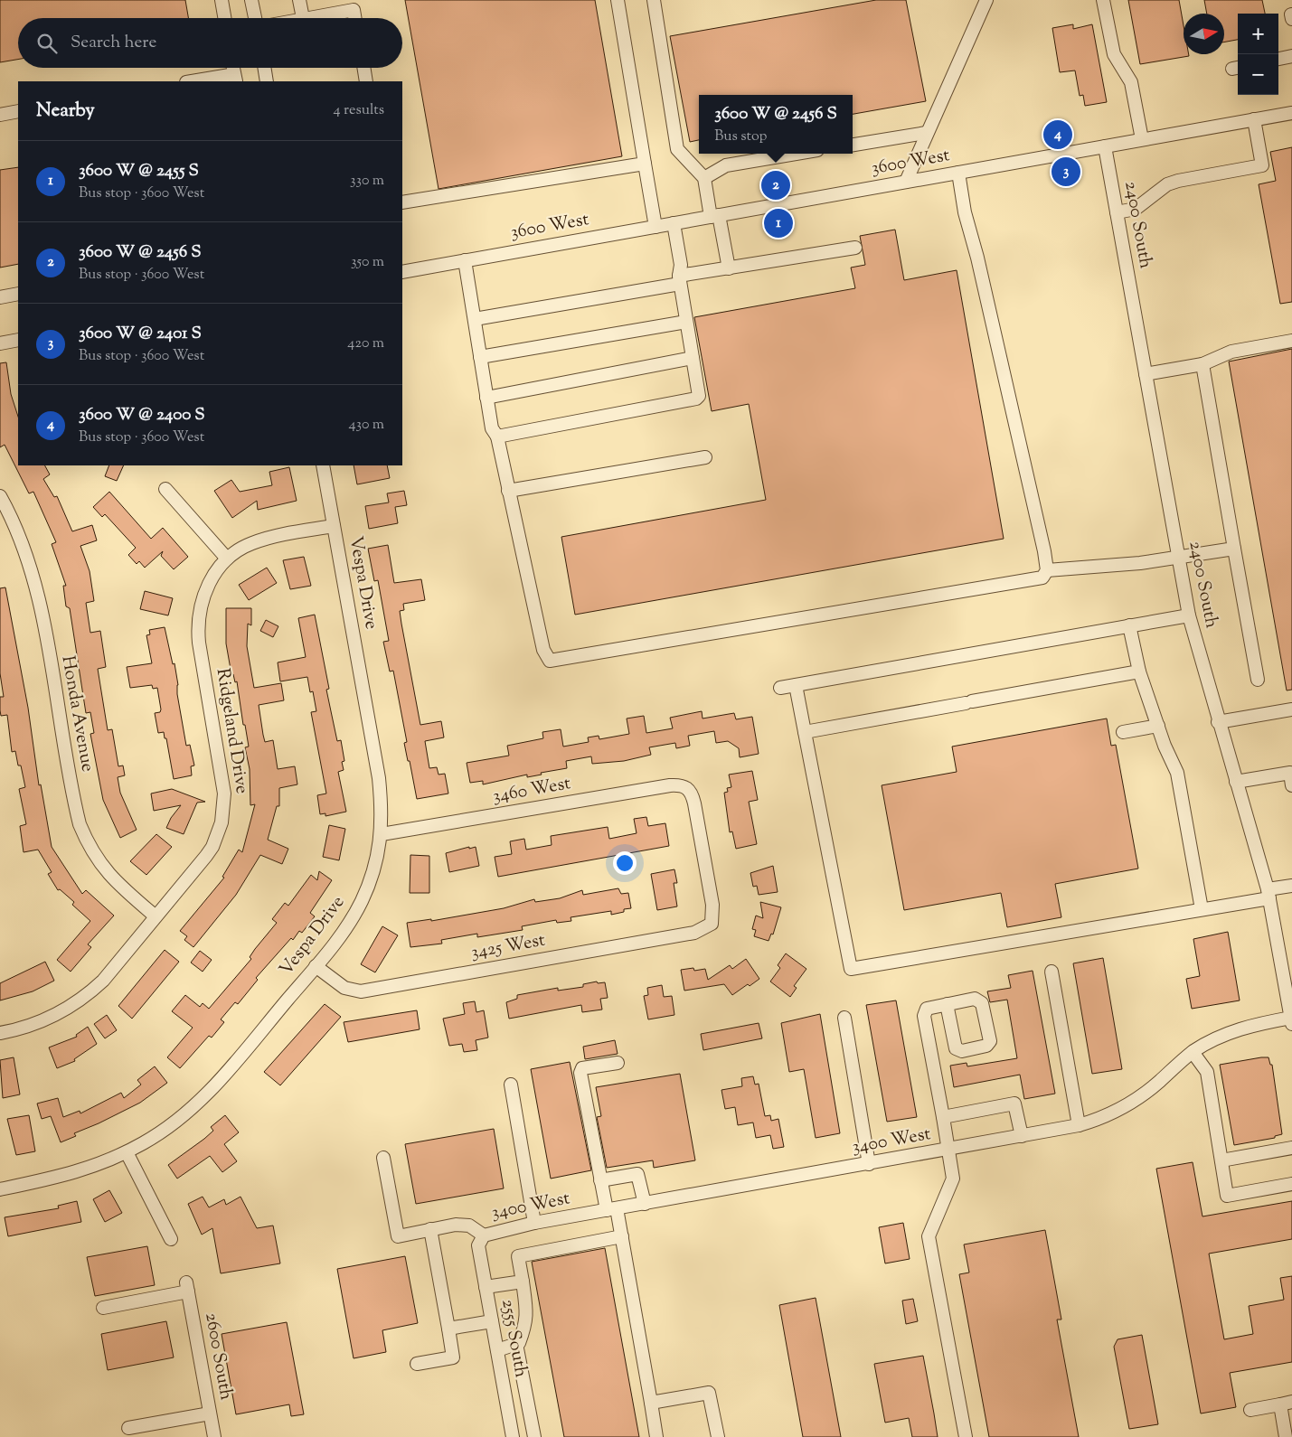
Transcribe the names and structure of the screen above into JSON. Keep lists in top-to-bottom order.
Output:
{
  "streets": {
    "street": [
      "3600 West",
      "2400 South",
      "Vespa Drive",
      "Honda Avenue",
      "Ridgeland Drive",
      "3460 West",
      "3425 West",
      "3400 West",
      "2555 South",
      "2600 South"
    ]
  },
  "crossings": [
    ["3600 West", "2400 South"],
    ["2400 South", "3400 West"],
    ["Vespa Drive", "Ridgeland Drive"],
    ["Vespa Drive", "3460 West"],
    ["Vespa Drive", "3425 West"],
    ["Honda Avenue", "Ridgeland Drive"],
    ["3460 West", "3425 West"],
    ["3400 West", "2555 South"]
  ],
  "north": "right",
  "page": {
    "map_buttons": ["+", "−"],
    "search": "Search here",
    "heading": ["Nearby", "4 results"],
    "popup": ["3600 W @ 2456 S", "Bus stop"],
    "pins": [
      "4",
      "3",
      "2",
      "1"
    ],
    "list": [
      {
        "mark": "1",
        "name": "3600 W @ 2455 S",
        "note": "Bus stop · 3600 West",
        "value": "330 m"
      },
      {
        "mark": "2",
        "name": "3600 W @ 2456 S",
        "note": "Bus stop · 3600 West",
        "value": "350 m"
      },
      {
        "mark": "3",
        "name": "3600 W @ 2401 S",
        "note": "Bus stop · 3600 West",
        "value": "420 m"
      },
      {
        "mark": "4",
        "name": "3600 W @ 2400 S",
        "note": "Bus stop · 3600 West",
        "value": "430 m"
      }
    ]
  }
}
